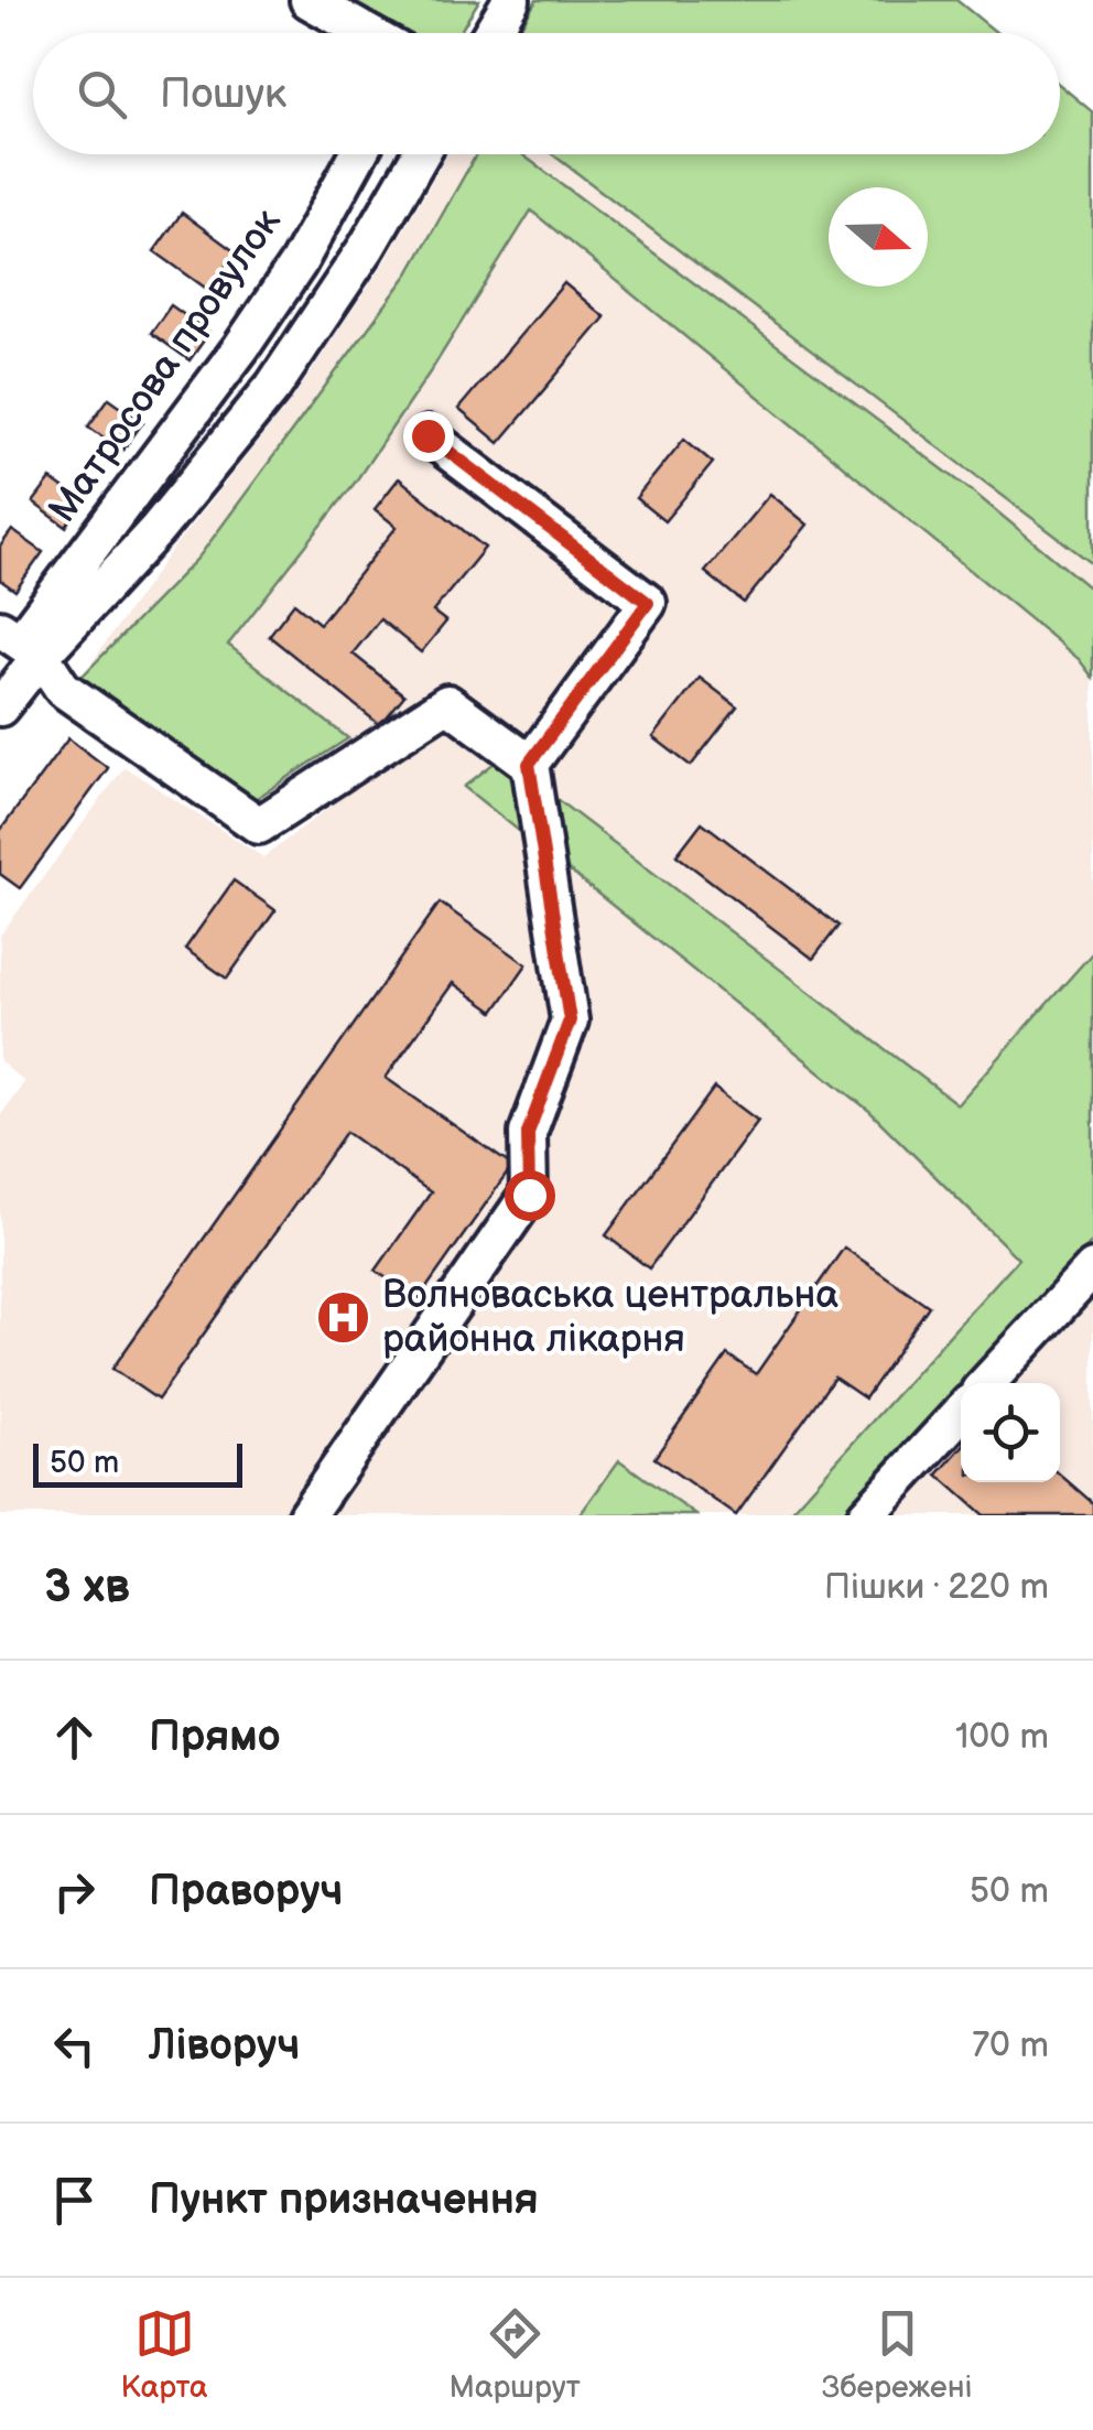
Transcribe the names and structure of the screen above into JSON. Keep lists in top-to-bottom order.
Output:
{
  "streets": {
    "street": ["Матросова провулок"]
  },
  "places": {
    "hospital": ["Волноваська центральна районна лікарня"]
  },
  "scale_bar": "50 m",
  "north": "right",
  "page": {
    "search": "Пошук",
    "scale": "50 m",
    "heading": ["3 хв", "Пішки · 220 m"],
    "list": [
      ["Прямо", "100 m"],
      ["Праворуч", "50 m"],
      ["Ліворуч", "70 m"],
      "Пункт призначення"
    ],
    "nav": ["Карта", "Маршрут", "Збережені"]
  }
}
